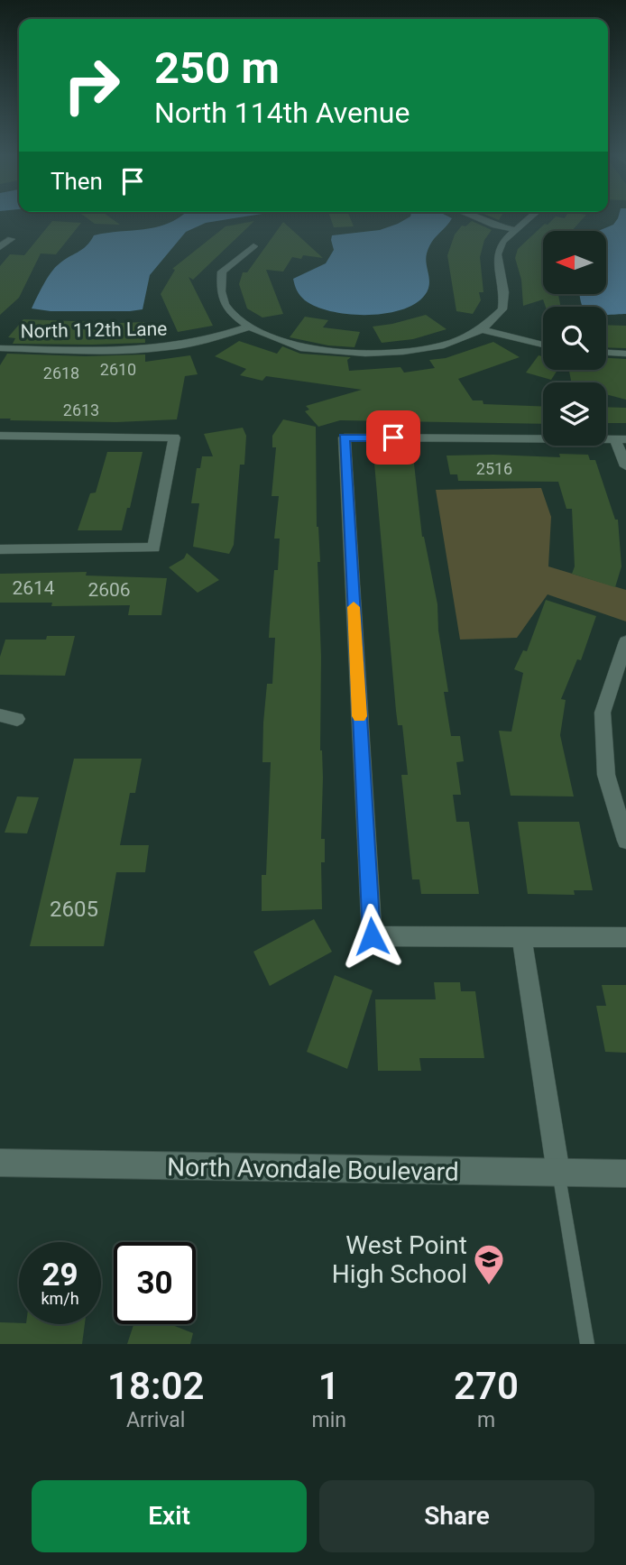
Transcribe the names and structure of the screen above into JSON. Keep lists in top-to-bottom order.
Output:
{
  "streets": {
    "main road": ["North Avondale Boulevard"],
    "street": ["North 112th Lane"]
  },
  "places": {
    "school or university": ["West Point High School"]
  },
  "house_numbers": [
    "2610",
    "2618",
    "2613",
    "2516",
    "2614",
    "2606",
    "2605"
  ],
  "north": "left",
  "page": {
    "turn": ["250 m", "North 114th Avenue"],
    "then": "Then",
    "speed": "29 km/h",
    "limit": "30",
    "eta": [
      "18:02",
      "Arrival",
      "1",
      "min",
      "270",
      "m"
    ],
    "buttons": ["Exit", "Share"]
  }
}
